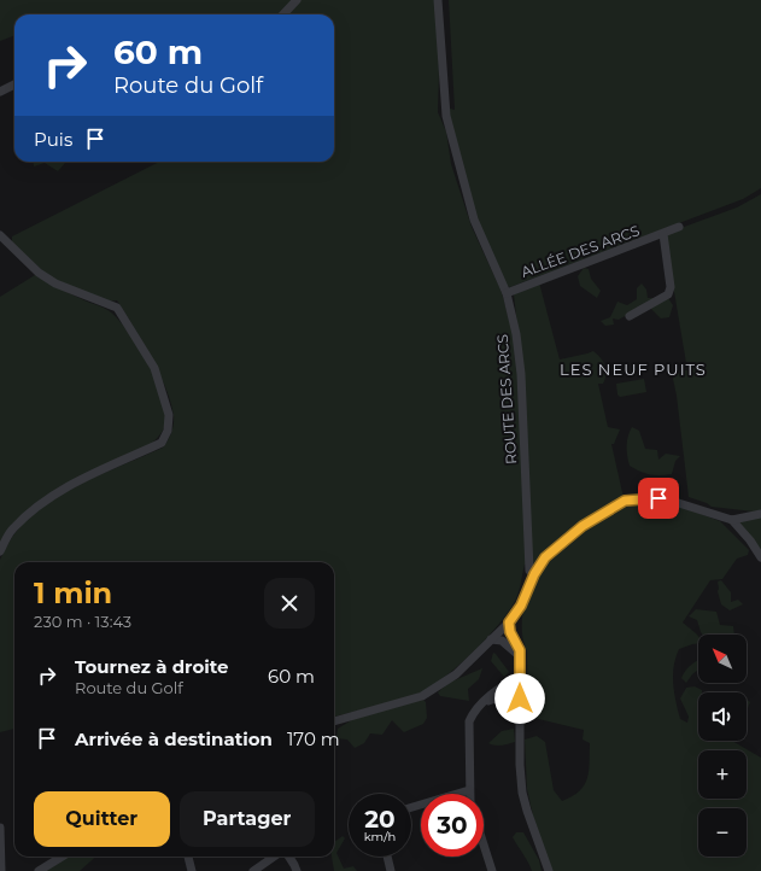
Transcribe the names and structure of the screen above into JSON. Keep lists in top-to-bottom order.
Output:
{
  "streets": {
    "street": ["ALLÉE DES ARCS", "ROUTE DES ARCS"]
  },
  "crossings": [
    ["ALLÉE DES ARCS", "ROUTE DES ARCS"]
  ],
  "districts": ["LES NEUF PUITS"],
  "north": "top left",
  "page": {
    "turn": ["60 m", "Route du Golf"],
    "then": "Puis",
    "heading": ["1 min", "230 m · 13:43"],
    "map_buttons": ["+", "−"],
    "list": [
      {
        "name": "Tournez à droite",
        "note": "Route du Golf",
        "value": "60 m"
      },
      {
        "name": "Arrivée à destination",
        "value": "170 m"
      }
    ],
    "buttons": ["Quitter", "Partager"],
    "speed": "20 km/h",
    "limit": "30"
  }
}
